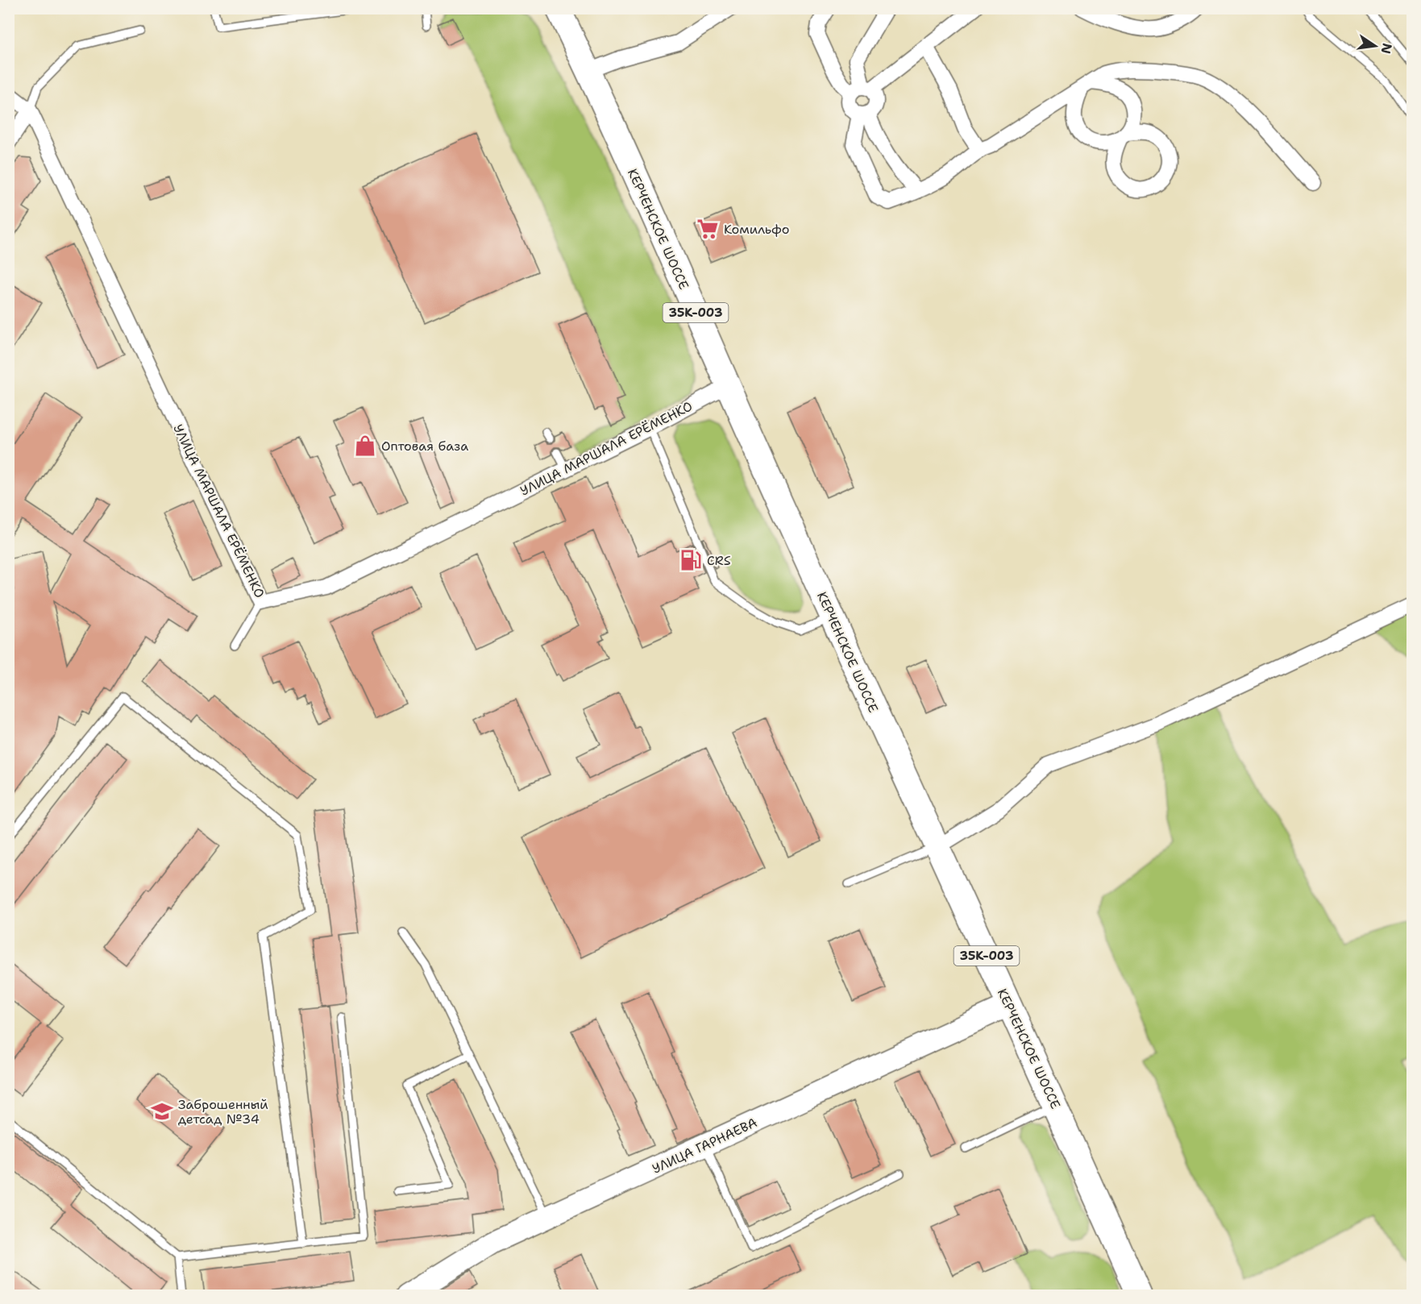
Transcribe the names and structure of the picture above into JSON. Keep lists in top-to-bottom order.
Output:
{
  "streets": {
    "main road": ["КЕРЧЕНСКОЕ ШОССЕ", "35К-003"],
    "street": ["УЛИЦА МАРШАЛА ЕРЁМЕНКО", "УЛИЦА ГАРНАЕВА"]
  },
  "crossings": [
    ["КЕРЧЕНСКОЕ ШОССЕ", "УЛИЦА МАРШАЛА ЕРЁМЕНКО"],
    ["КЕРЧЕНСКОЕ ШОССЕ", "УЛИЦА ГАРНАЕВА"]
  ],
  "places": {
    "supermarket": ["Комильфо"],
    "shop": ["Оптовая база"],
    "fuel station": ["CRS"],
    "school or university": ["Заброшенный детсад №34"]
  },
  "north": "right"
}
